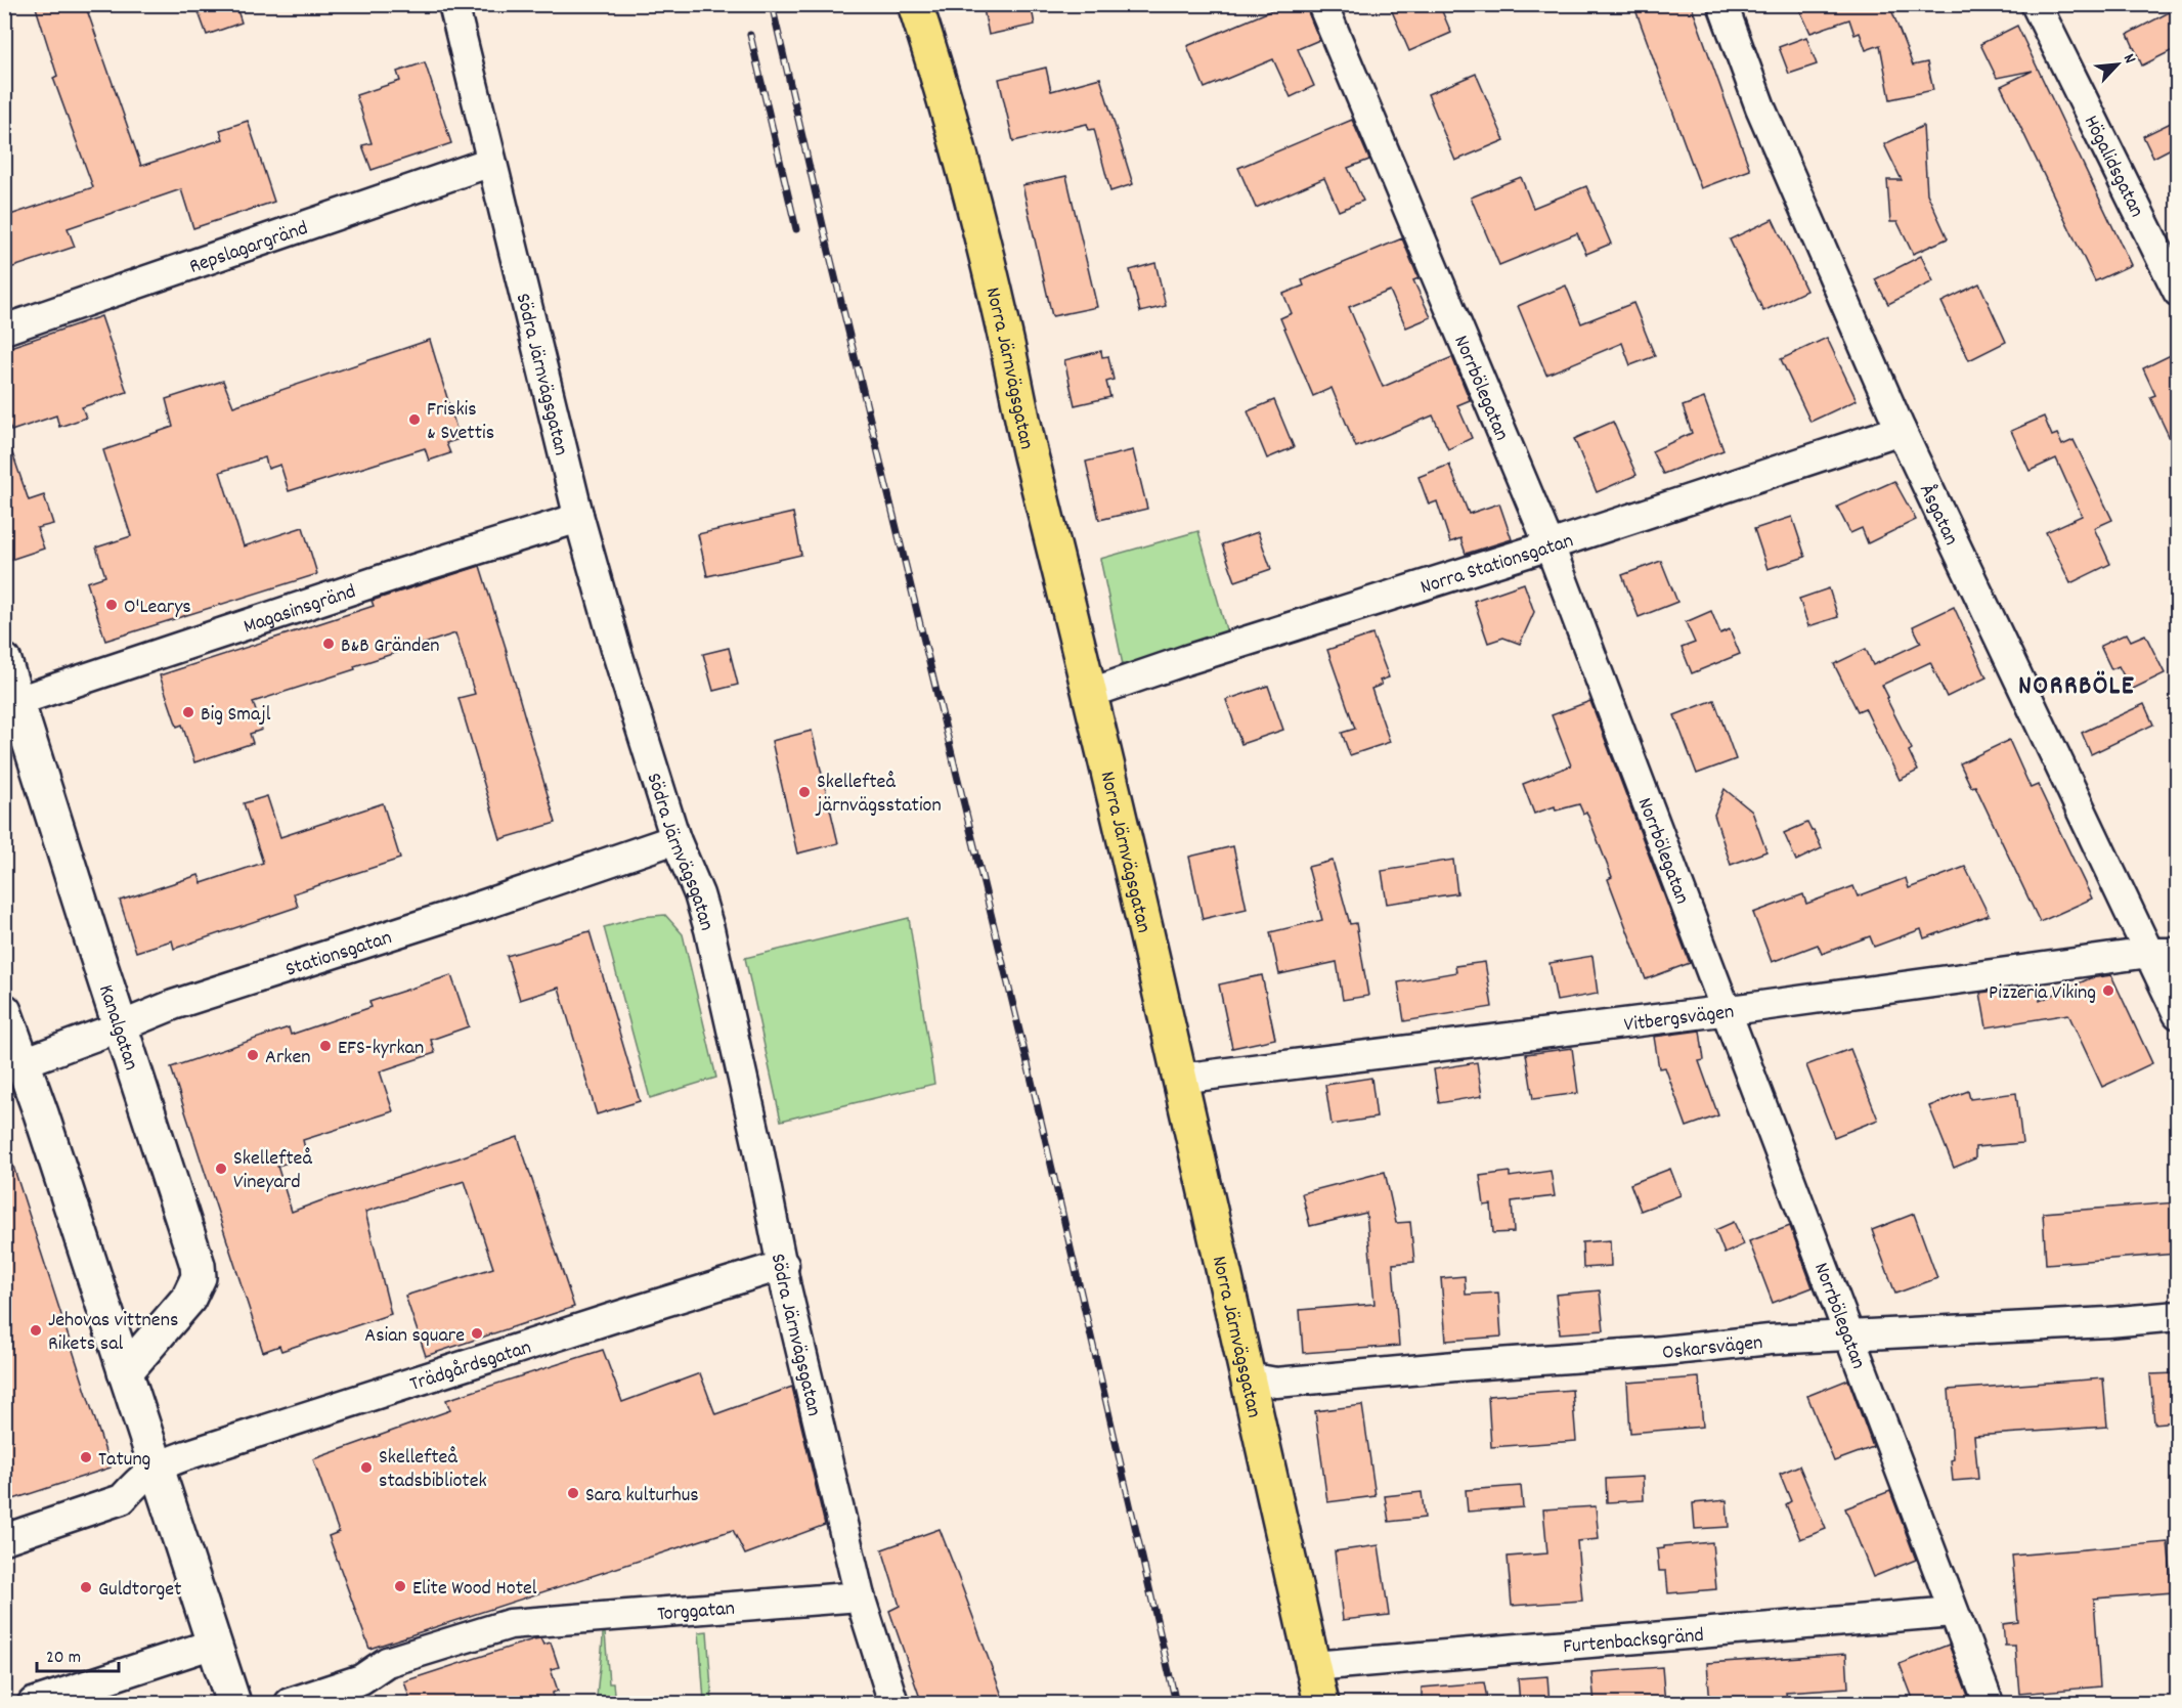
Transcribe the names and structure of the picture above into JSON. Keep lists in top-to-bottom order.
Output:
{
  "streets": {
    "main road": ["Norra Järnvägsgatan", "Kanalgatan"],
    "street": [
      "Högalidsgatan",
      "Repslagargränd",
      "Södra Järnvägsgatan",
      "Norrbölegatan",
      "Åsgatan",
      "Norra Stationsgatan",
      "Magasinsgränd",
      "Stationsgatan",
      "Vitbergsvägen",
      "Oskarsvägen",
      "Trädgårdsgatan",
      "Torggatan",
      "Furtenbacksgränd"
    ]
  },
  "crossings": [
    ["Repslagargränd", "Södra Järnvägsgatan"],
    ["Norra Järnvägsgatan", "Norra Stationsgatan"],
    ["Norra Järnvägsgatan", "Vitbergsvägen"],
    ["Norra Järnvägsgatan", "Oskarsvägen"],
    ["Norra Järnvägsgatan", "Furtenbacksgränd"],
    ["Södra Järnvägsgatan", "Magasinsgränd"],
    ["Södra Järnvägsgatan", "Stationsgatan"],
    ["Södra Järnvägsgatan", "Trädgårdsgatan"],
    ["Södra Järnvägsgatan", "Torggatan"],
    ["Norrbölegatan", "Norra Stationsgatan"],
    ["Norrbölegatan", "Vitbergsvägen"],
    ["Norrbölegatan", "Oskarsvägen"],
    ["Norrbölegatan", "Furtenbacksgränd"],
    ["Åsgatan", "Norra Stationsgatan"],
    ["Åsgatan", "Vitbergsvägen"],
    ["Magasinsgränd", "Kanalgatan"],
    ["Stationsgatan", "Kanalgatan"]
  ],
  "districts": ["NORRBÖLE"],
  "places": [
    "Friskis & Svettis",
    "O'Learys",
    "B&B Gränden",
    "Big Smajl",
    "Skellefteå järnvägsstation",
    "Pizzeria Viking",
    "EFS-kyrkan",
    "Arken",
    "Skellefteå Vineyard",
    "Jehovas vittnens Rikets sal",
    "Asian square",
    "Tatung",
    "Skellefteå stadsbibliotek",
    "Sara kulturhus",
    "Elite Wood Hotel",
    "Guldtorget"
  ],
  "scale_bar": "20 m",
  "north": "top right"
}
